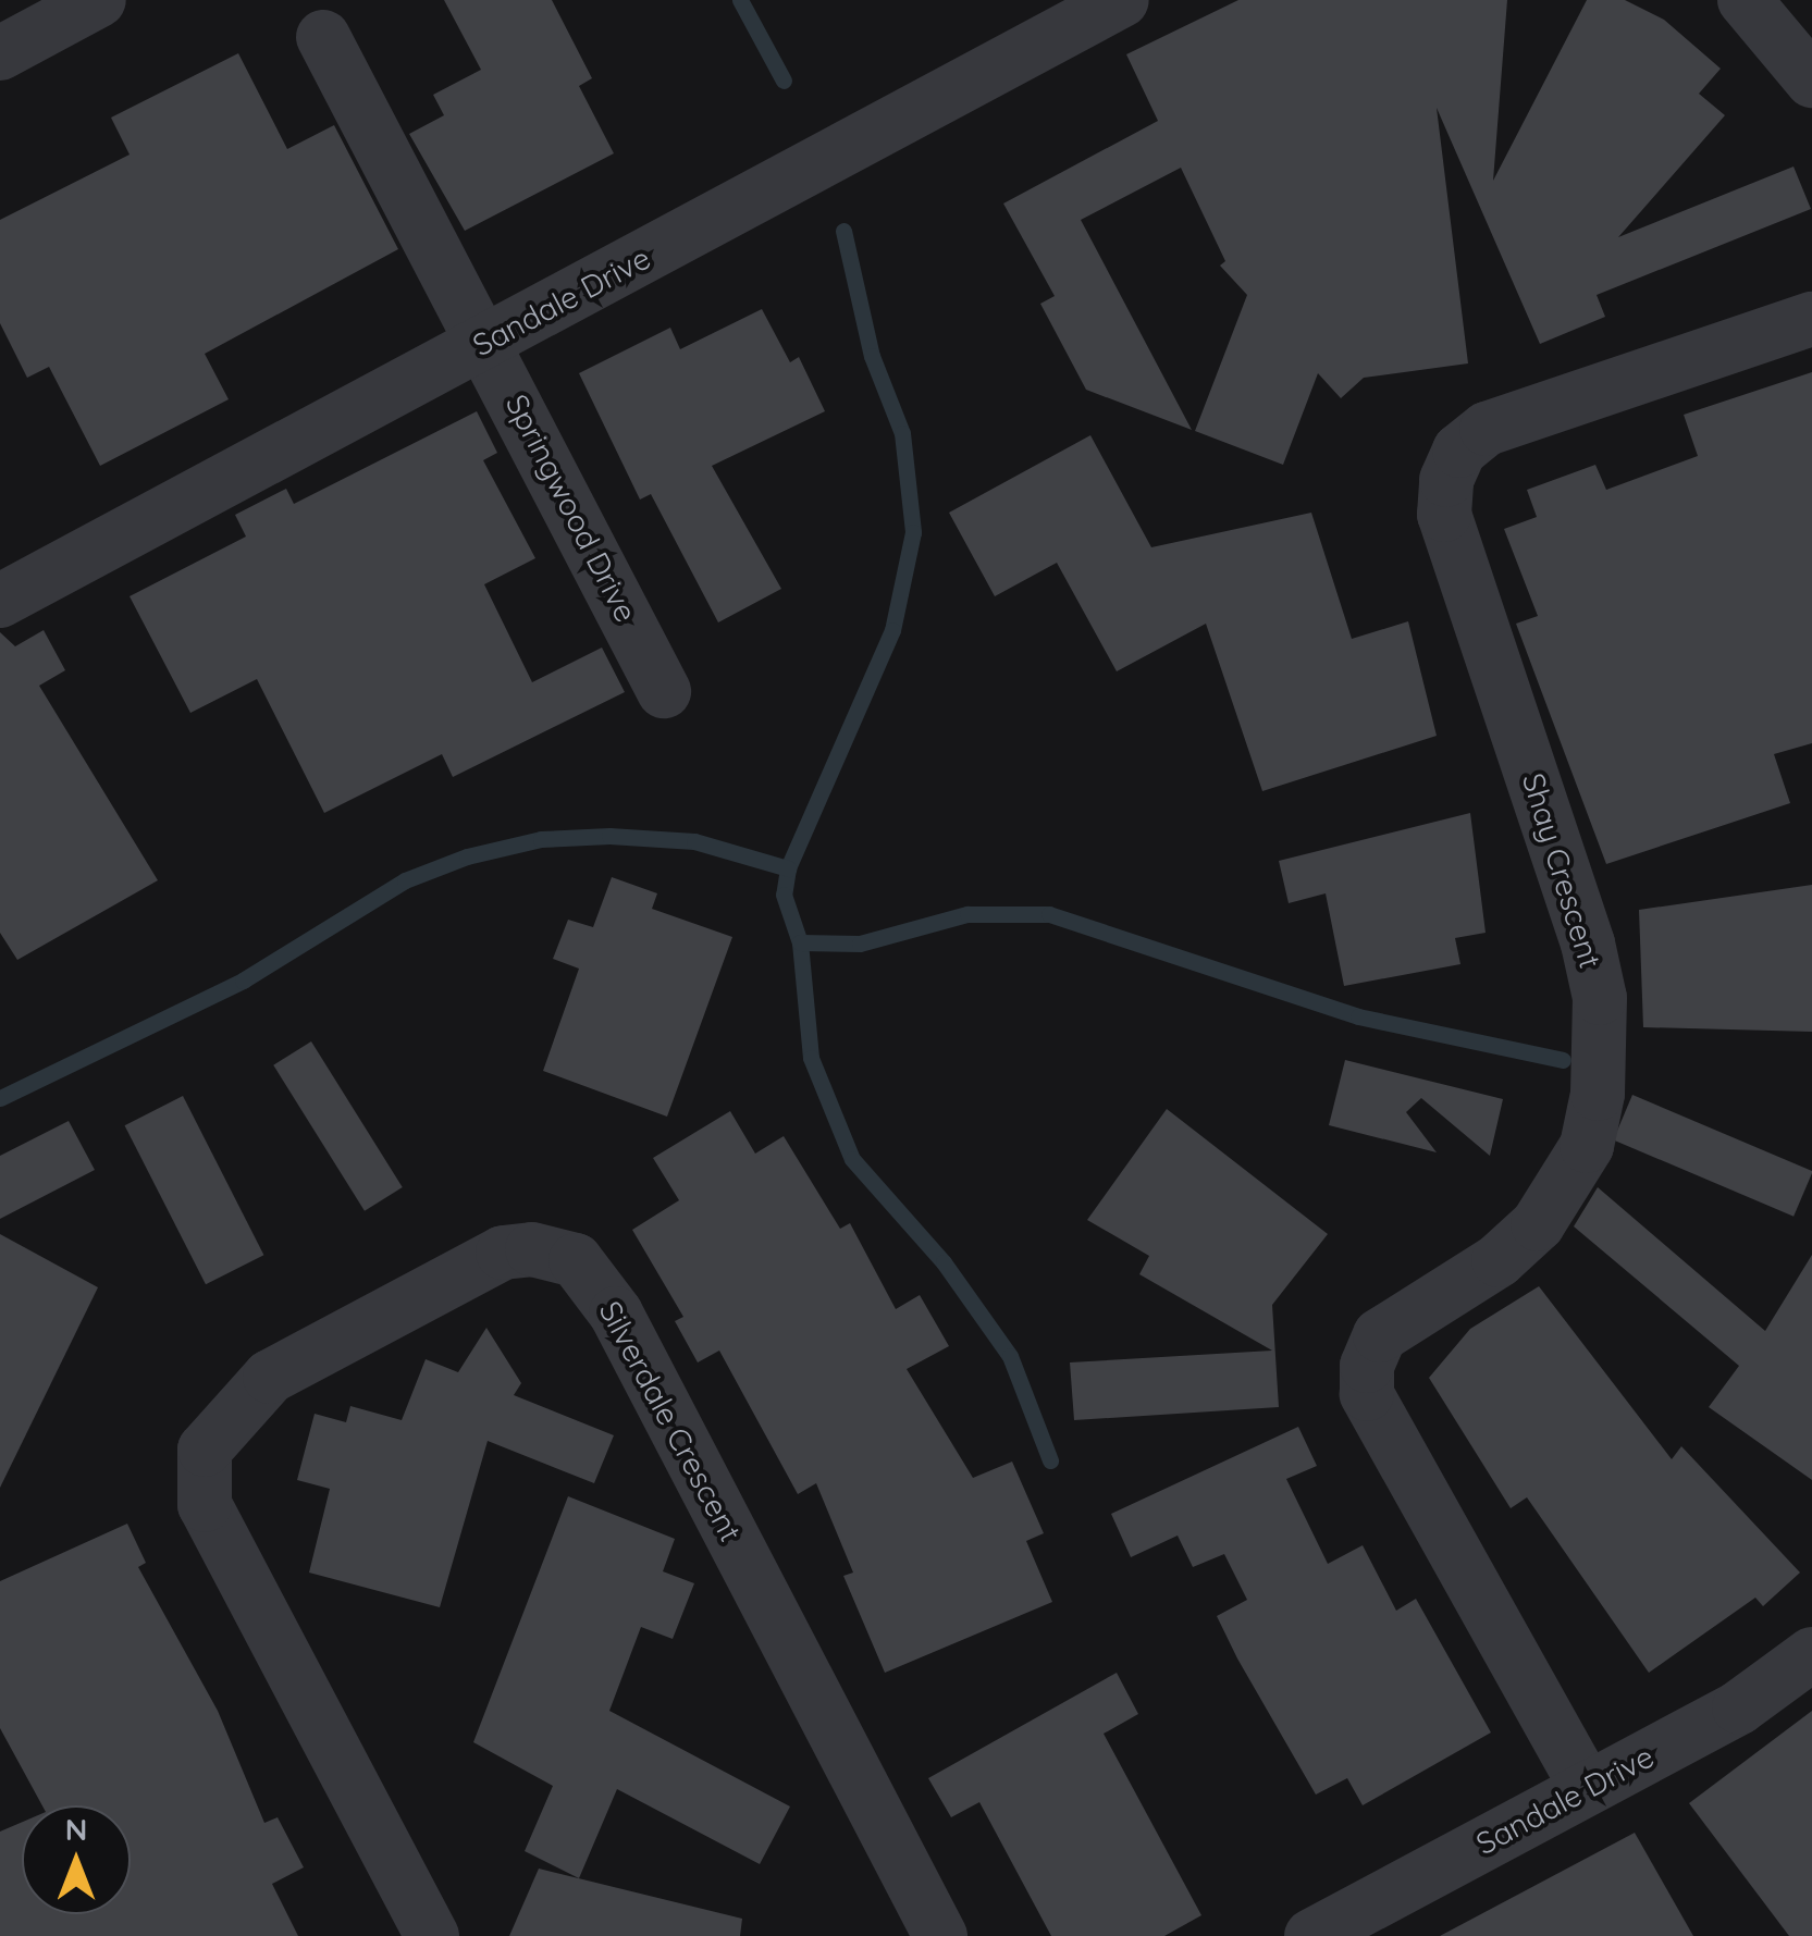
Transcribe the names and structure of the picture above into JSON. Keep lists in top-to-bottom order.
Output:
{
  "streets": {
    "street": [
      "Sandale Drive",
      "Springwood Drive",
      "Shay Crescent",
      "Silverdale Crescent"
    ]
  },
  "crossings": [
    ["Sandale Drive", "Springwood Drive"],
    ["Sandale Drive", "Shay Crescent"]
  ],
  "north": "top"
}
